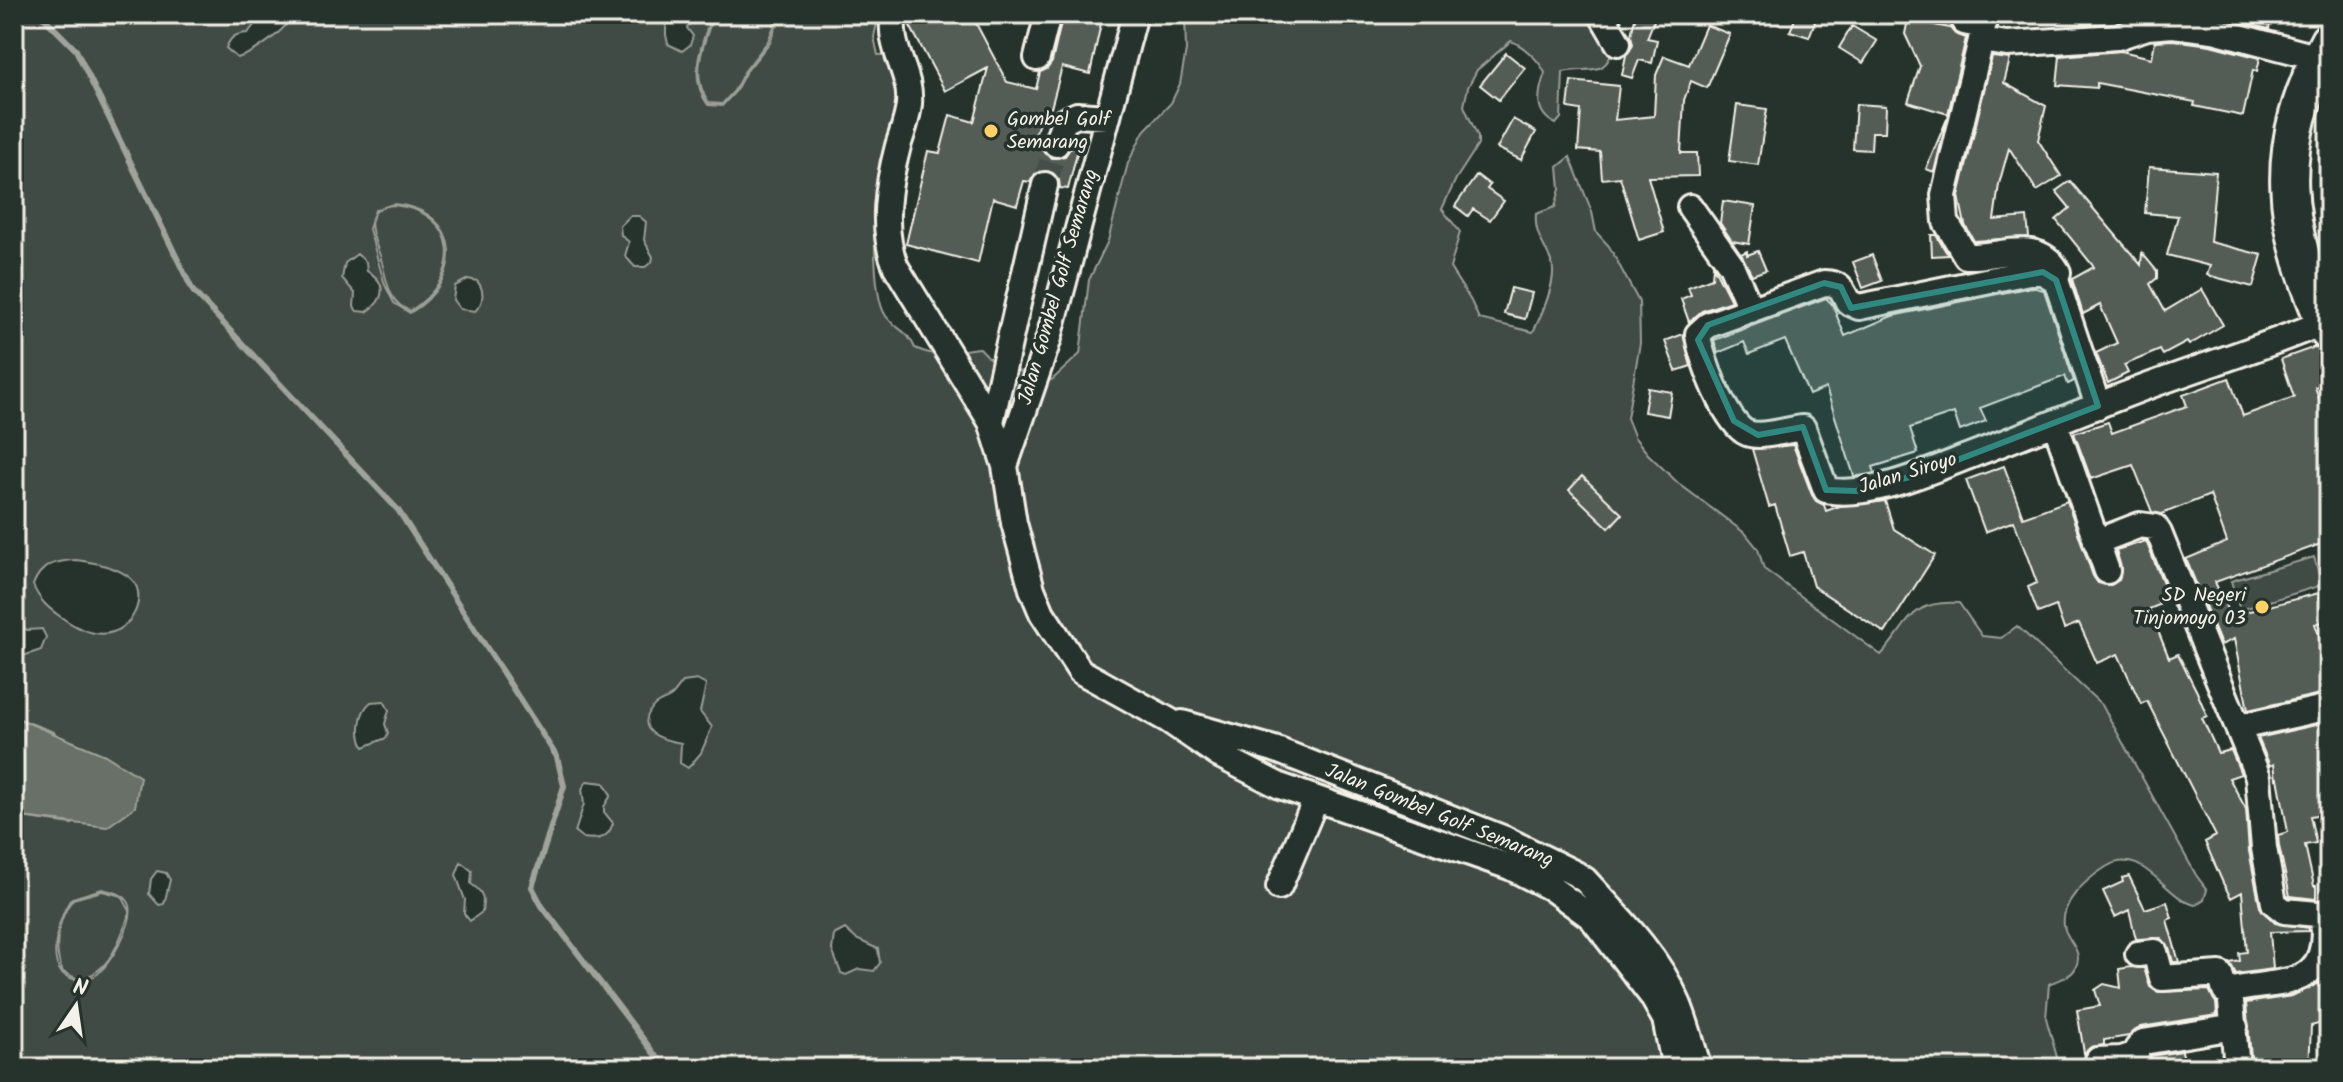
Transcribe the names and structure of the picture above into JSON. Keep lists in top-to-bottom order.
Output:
{
  "streets": {
    "street": ["Jalan Gombel Golf Semarang", "Jalan Siroyo"]
  },
  "places": ["Gombel Golf Semarang", "SD Negeri Tinjomoyo 03"],
  "north": "top"
}
